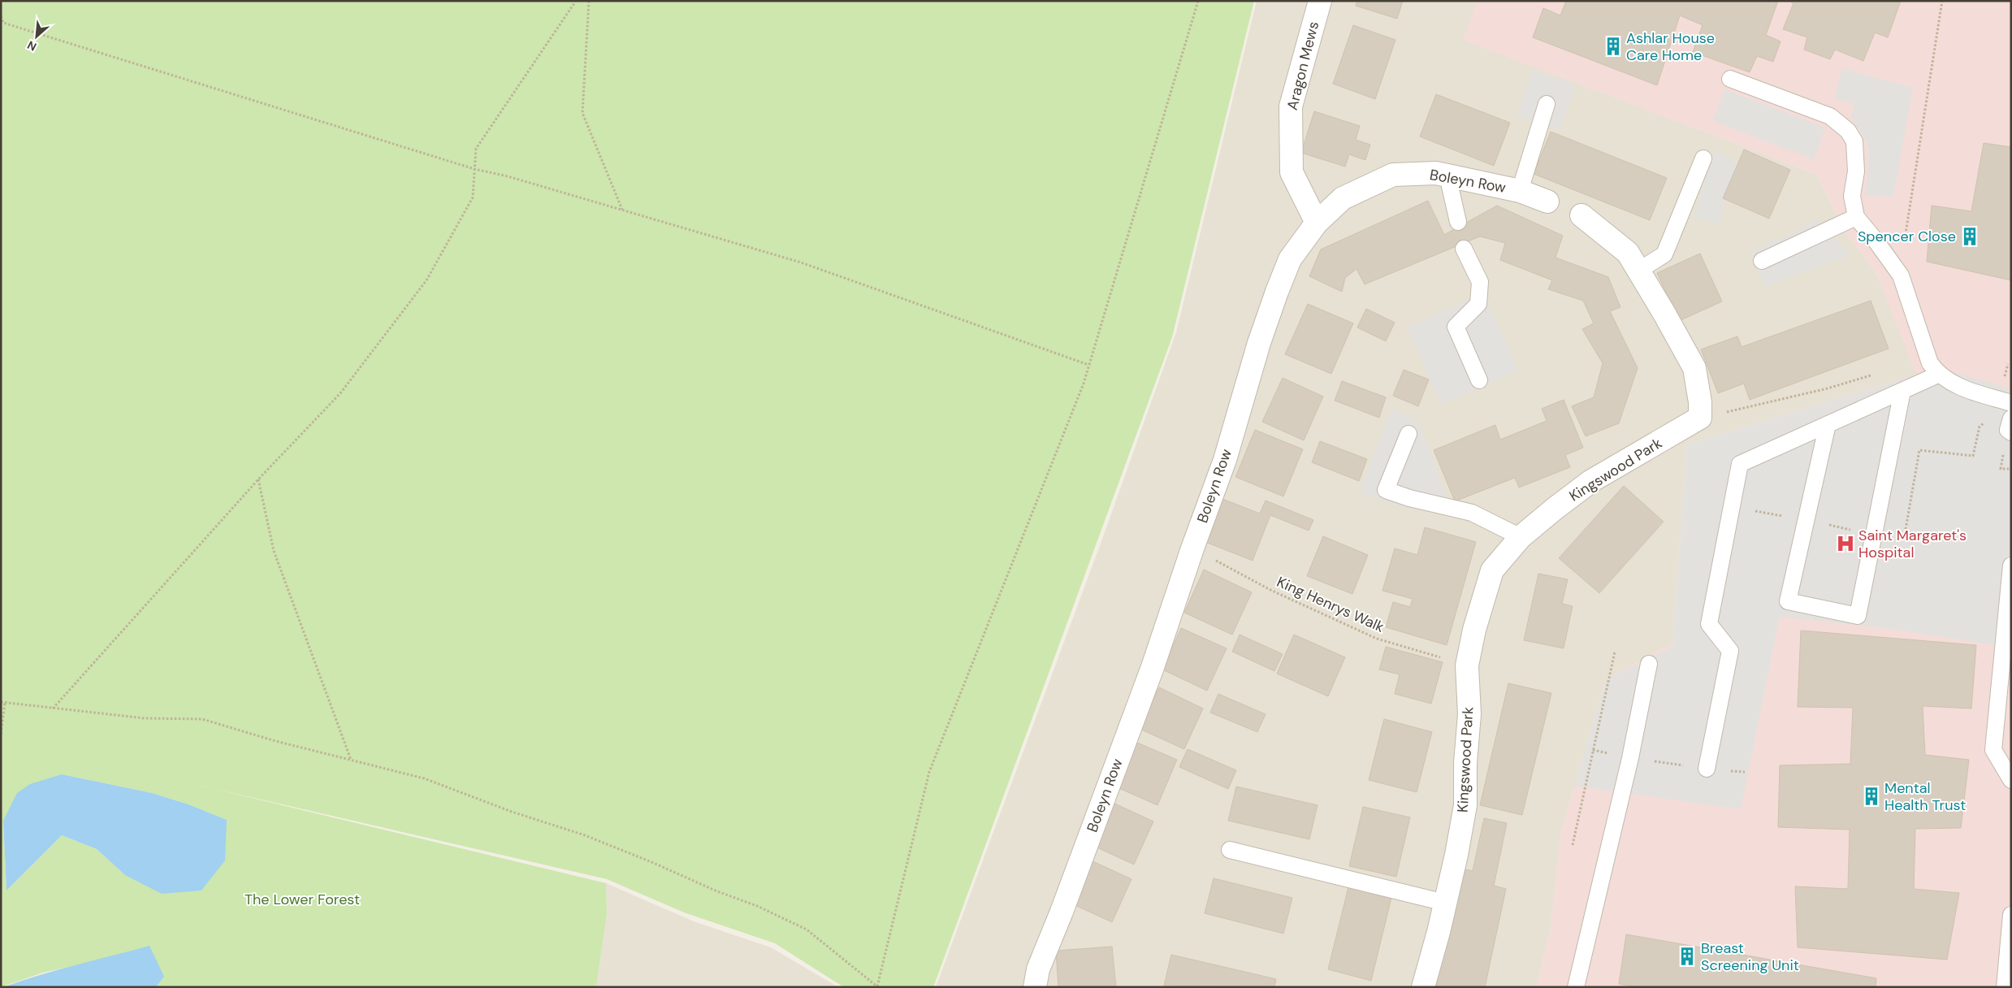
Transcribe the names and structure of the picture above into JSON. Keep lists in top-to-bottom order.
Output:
{
  "streets": {
    "street": ["Aragon Mews", "Boleyn Row", "Kingswood Park"],
    "path": ["King Henrys Walk"]
  },
  "crossings": [
    ["Aragon Mews", "Boleyn Row"],
    ["Boleyn Row", "King Henrys Walk"],
    ["Kingswood Park", "King Henrys Walk"]
  ],
  "parks": ["The Lower Forest"],
  "places": {
    "building": [
      "Ashlar House Care Home",
      "Spencer Close",
      "Mental Health Trust",
      "Breast Screening Unit"
    ],
    "hospital": ["Saint Margaret's Hospital"]
  },
  "north": "bottom left"
}
